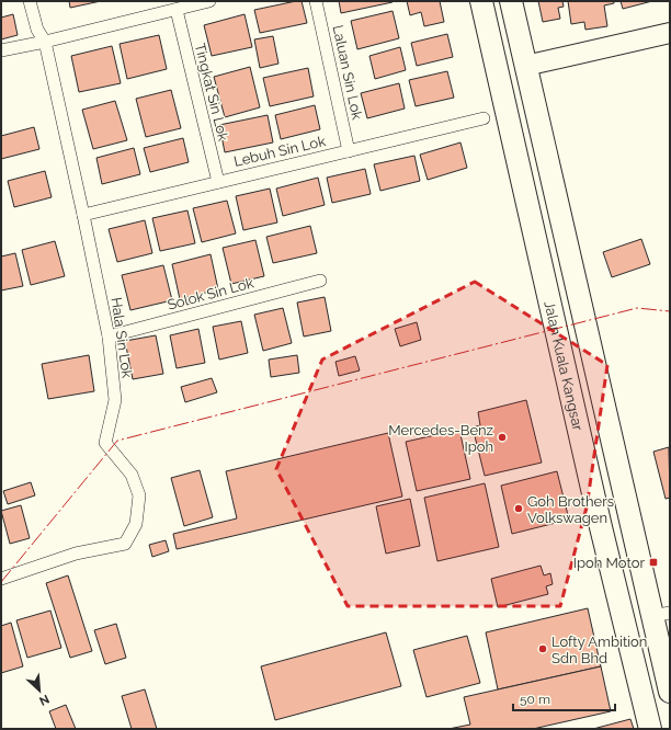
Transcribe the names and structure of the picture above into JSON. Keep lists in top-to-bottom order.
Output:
{
  "streets": {
    "highway": ["Jalan Kuala Kangsar"],
    "street": [
      "Laluan Sin Lok",
      "Tingkat Sin Lok",
      "Lebuh Sin Lok",
      "Solok Sin Lok",
      "Hala Sin Lok"
    ]
  },
  "crossings": [
    ["Laluan Sin Lok", "Lebuh Sin Lok"],
    ["Tingkat Sin Lok", "Lebuh Sin Lok"],
    ["Lebuh Sin Lok", "Hala Sin Lok"],
    ["Solok Sin Lok", "Hala Sin Lok"]
  ],
  "places": {
    "other": ["Mercedes-Benz Ipoh", "Goh Brothers Volkswagen", "Lofty Ambition Sdn Bhd"],
    "transit": ["Ipoh Motor"]
  },
  "scale_bar": "50 m",
  "north": "bottom right"
}
